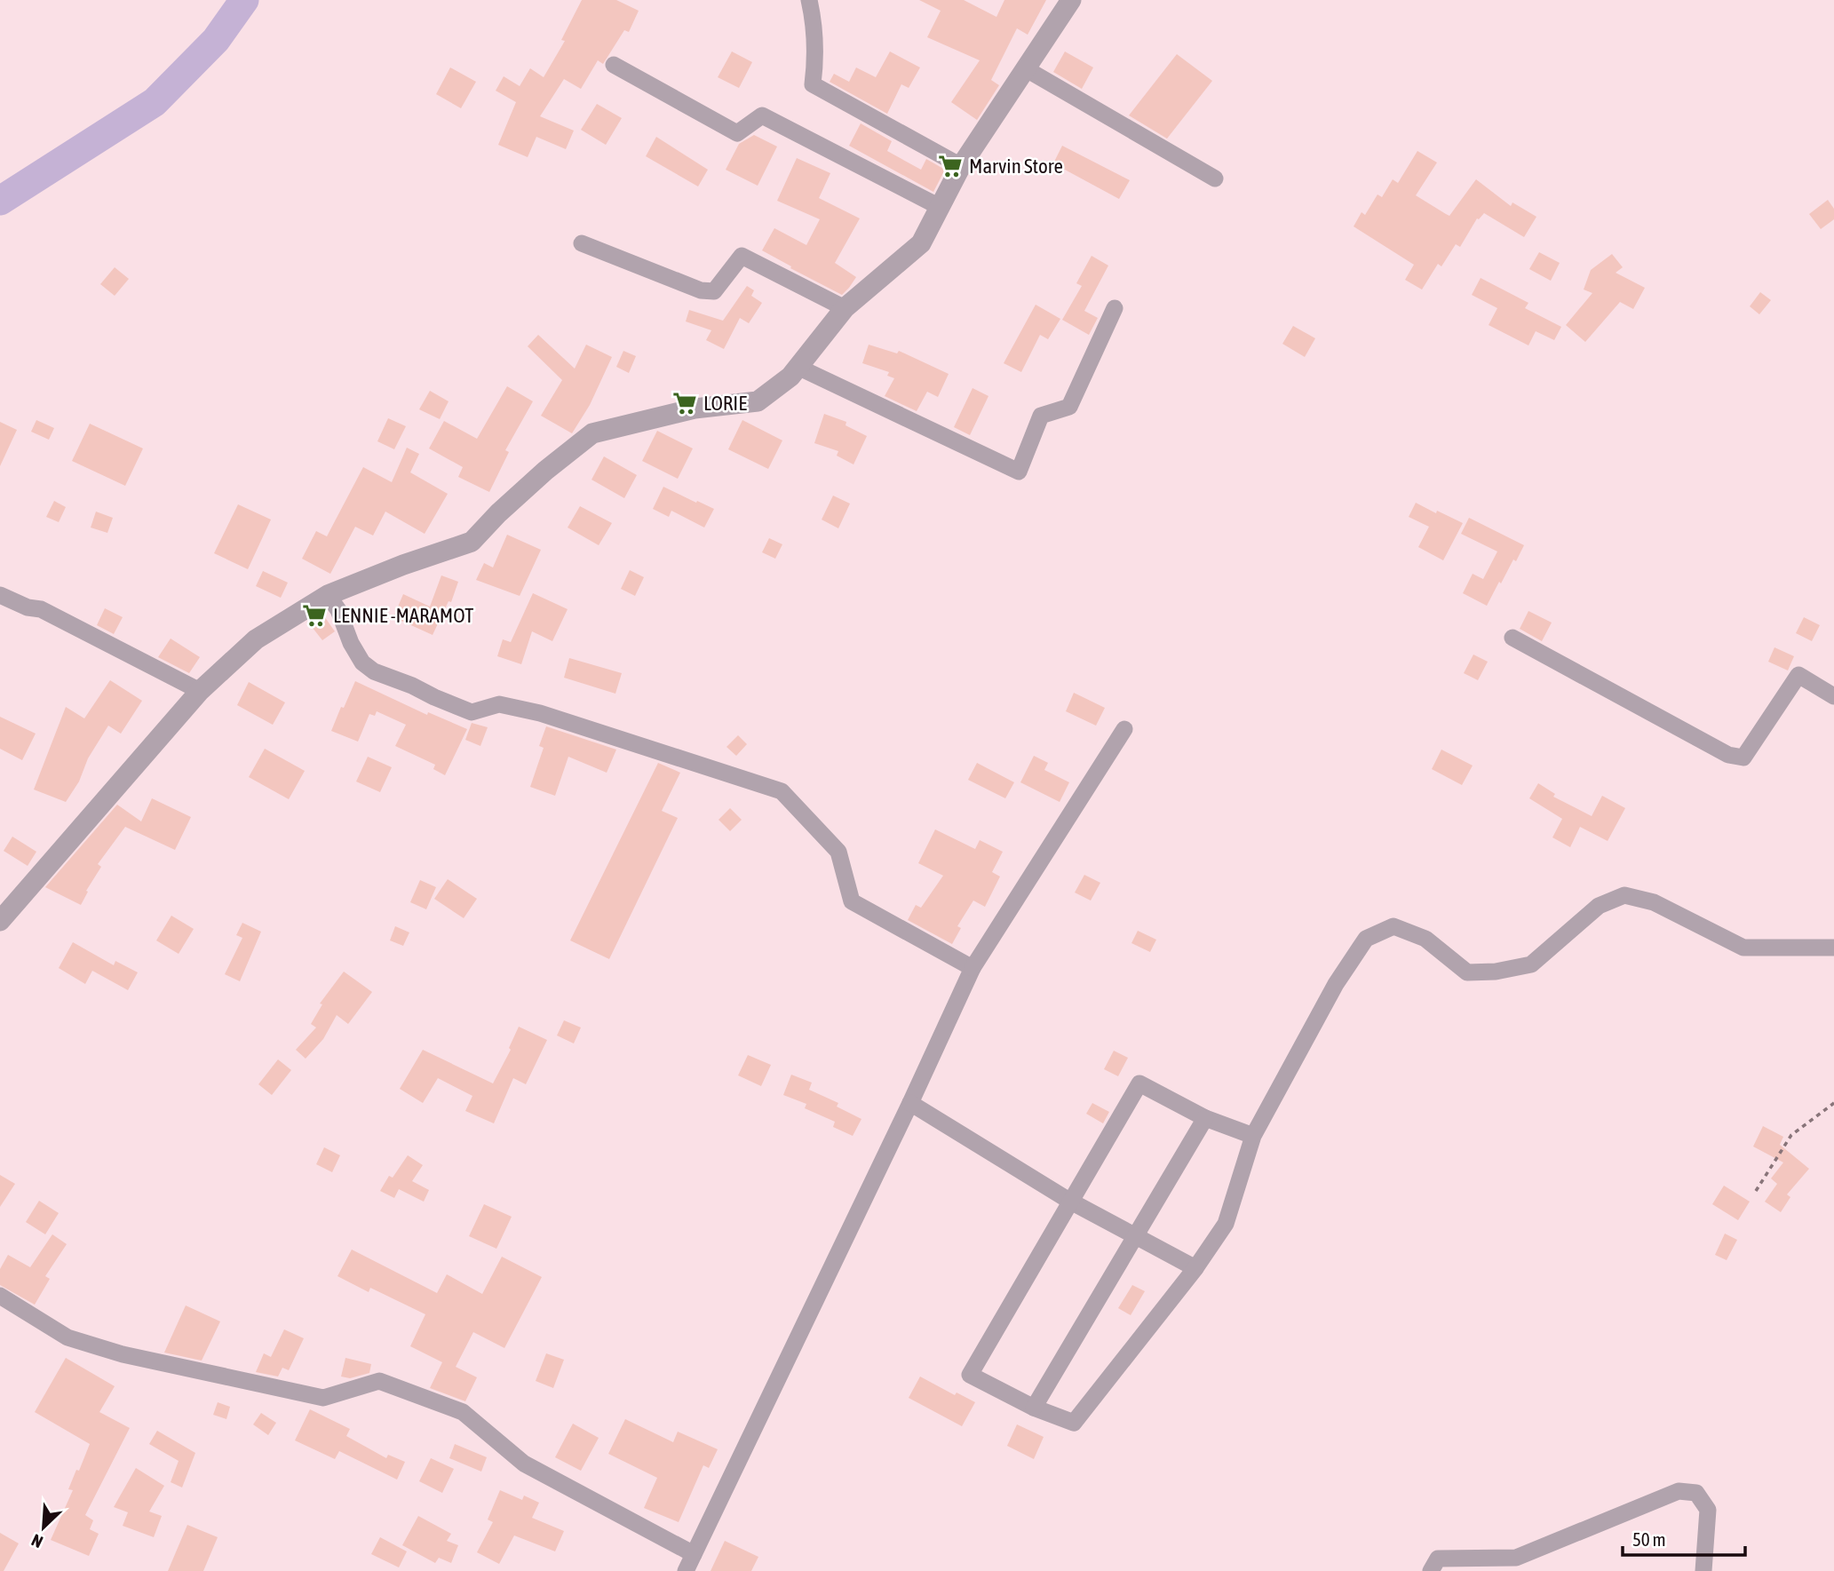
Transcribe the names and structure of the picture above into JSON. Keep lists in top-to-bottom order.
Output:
{
  "places": {
    "supermarket": ["Marvin Store", "LORIE", "LENNIE -MARAMOT"]
  },
  "scale_bar": "50 m",
  "north": "bottom left"
}
